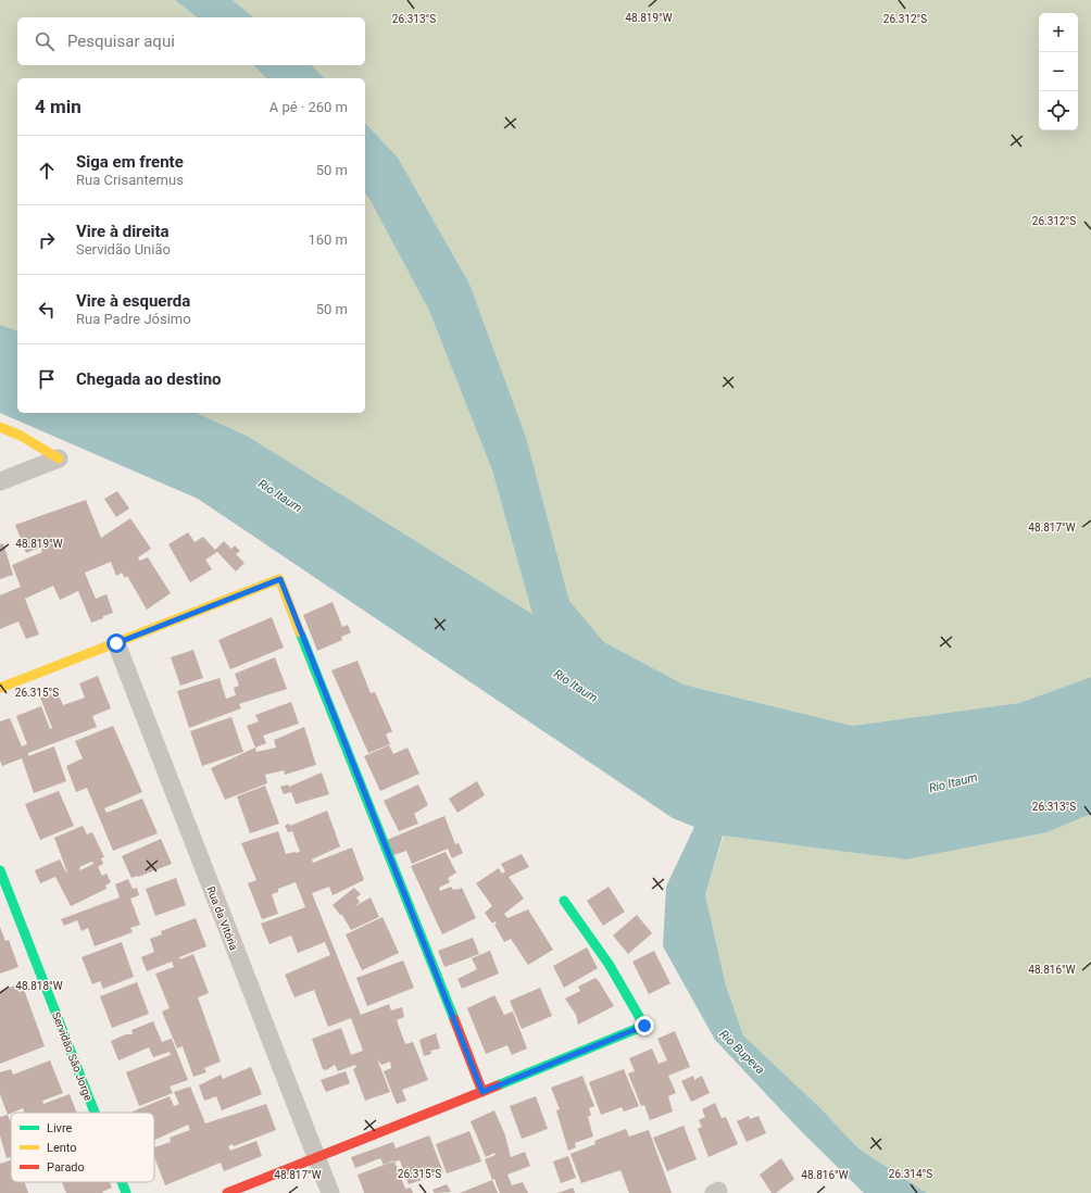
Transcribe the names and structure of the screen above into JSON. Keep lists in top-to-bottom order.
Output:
{
  "streets": {
    "street": ["Rua da Vitória", "Servidão São Jorge"]
  },
  "water": ["Rio Itaum", "Rio Bupeva"],
  "legend": ["Livre", "Lento", "Parado"],
  "page": {
    "map_buttons": ["+", "−"],
    "search": "Pesquisar aqui",
    "heading": ["4 min", "A pé · 260 m"],
    "list": [
      ["Siga em frente", "Rua Crisantemus", "50 m"],
      ["Vire à direita", "Servidão União", "160 m"],
      ["Vire à esquerda", "Rua Padre Jósimo", "50 m"],
      "Chegada ao destino"
    ]
  },
  "coordinates": [
    "48.819°W",
    "26.313°S",
    "26.312°S",
    "48.817°W",
    "26.315°S",
    "48.816°W",
    "48.818°W",
    "26.314°S"
  ]
}
